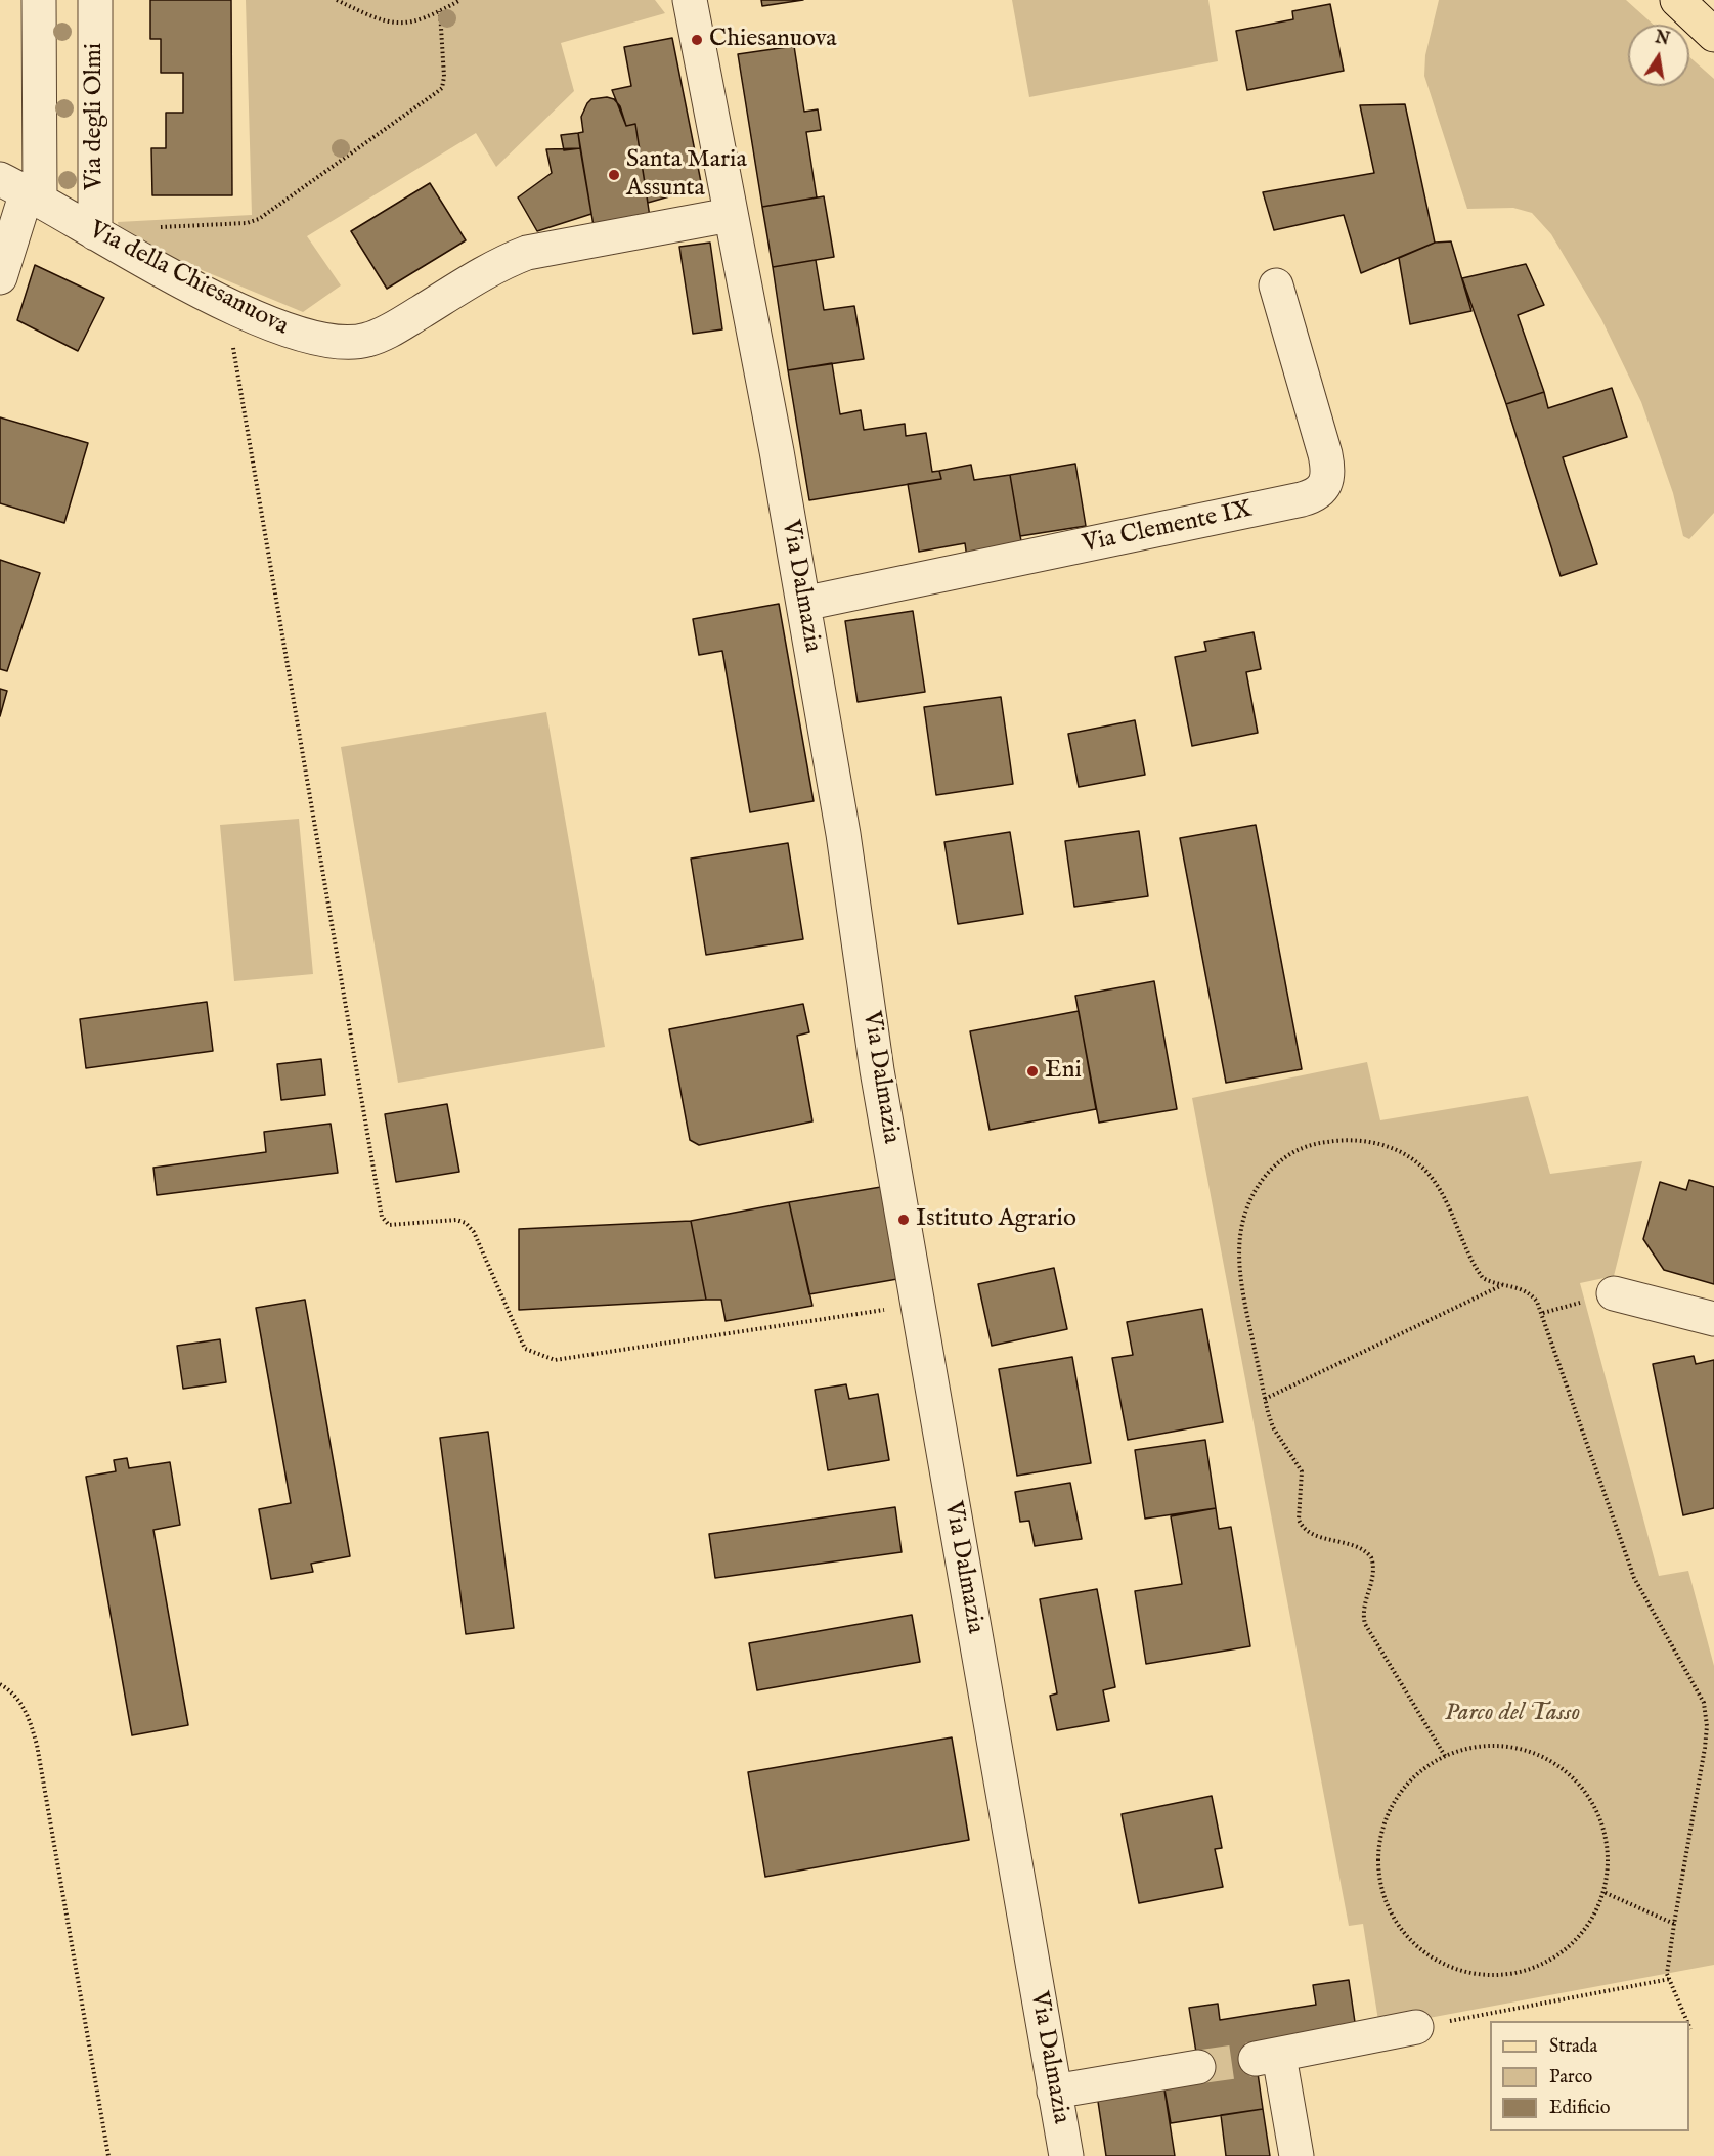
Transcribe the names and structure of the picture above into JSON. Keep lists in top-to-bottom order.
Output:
{
  "streets": {
    "street": [
      "Via degli Olmi",
      "Via della Chiesanuova",
      "Via Clemente IX",
      "Via Dalmazia"
    ]
  },
  "crossings": [
    ["Via degli Olmi", "Via della Chiesanuova"],
    ["Via della Chiesanuova", "Via Dalmazia"],
    ["Via Clemente IX", "Via Dalmazia"]
  ],
  "parks": ["Parco del Tasso"],
  "places": [
    "Chiesanuova",
    "Santa Maria Assunta",
    "Eni",
    "Istituto Agrario"
  ],
  "legend": ["Strada", "Parco", "Edificio"],
  "north": "top"
}
